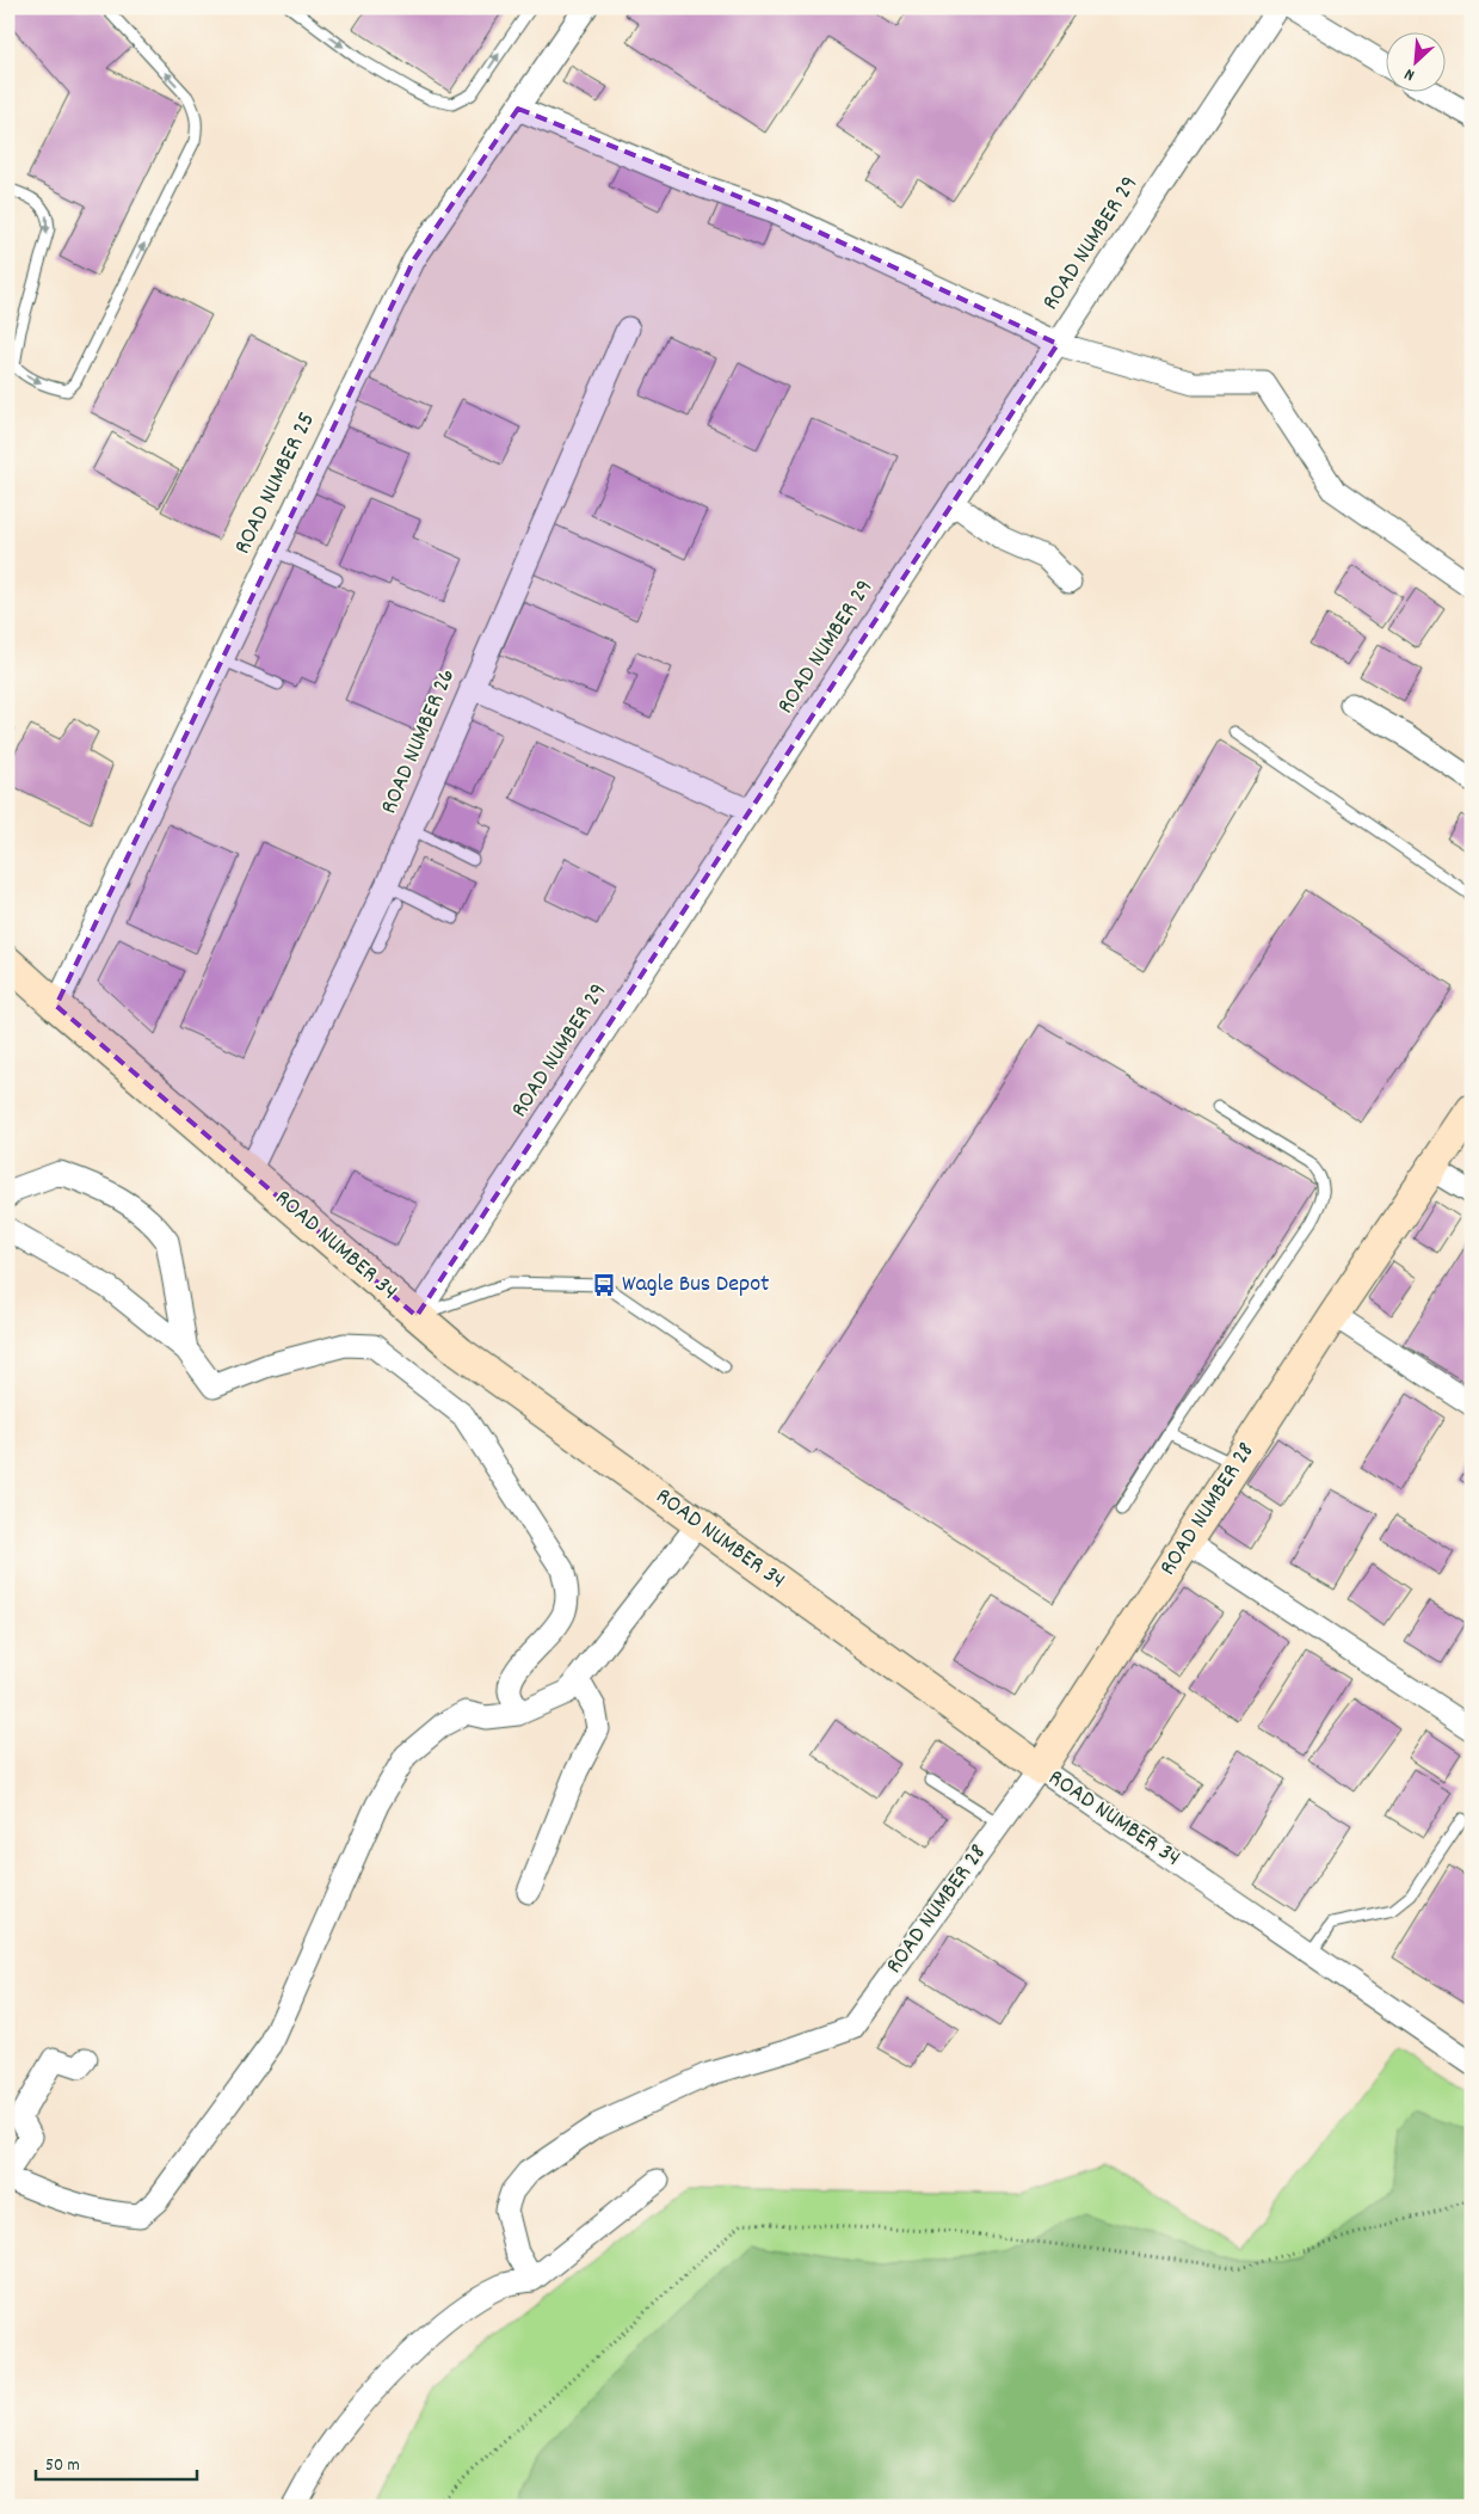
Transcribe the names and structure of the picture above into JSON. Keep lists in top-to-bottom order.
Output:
{
  "streets": {
    "street": [
      "ROAD NUMBER 29",
      "ROAD NUMBER 25",
      "ROAD NUMBER 26",
      "ROAD NUMBER 34",
      "ROAD NUMBER 28"
    ]
  },
  "crossings": [
    ["ROAD NUMBER 29", "ROAD NUMBER 34"],
    ["ROAD NUMBER 25", "ROAD NUMBER 34"],
    ["ROAD NUMBER 26", "ROAD NUMBER 34"],
    ["ROAD NUMBER 34", "ROAD NUMBER 28"]
  ],
  "places": {
    "bus stop": ["Wagle Bus Depot"]
  },
  "scale_bar": "50 m",
  "north": "bottom left"
}
